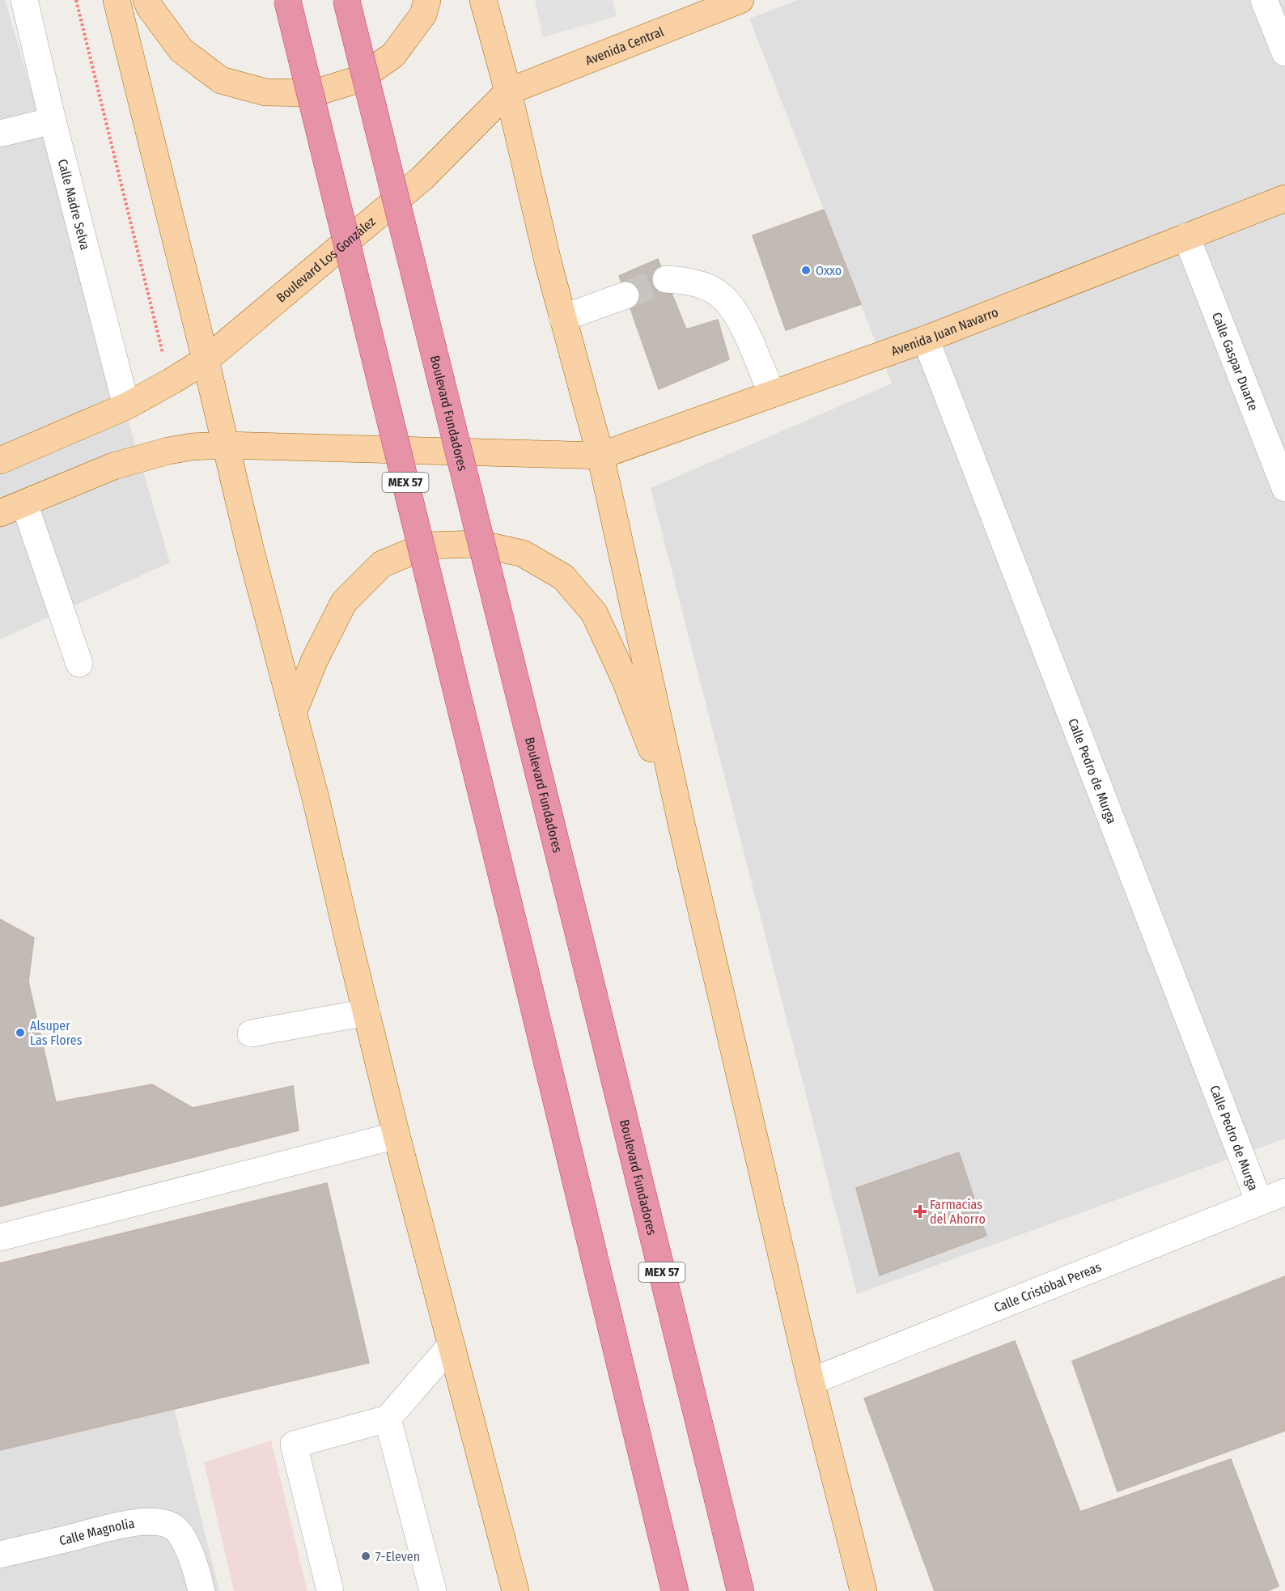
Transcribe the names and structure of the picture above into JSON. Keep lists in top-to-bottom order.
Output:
{
  "streets": {
    "highway": ["Boulevard Fundadores", "MEX 57"],
    "main road": ["Avenida Central", "Boulevard Los González", "Avenida Juan Navarro"],
    "street": [
      "Calle Madre Selva",
      "Calle Gaspar Duarte",
      "Calle Pedro de Murga",
      "Calle Cristóbal Pereas",
      "Calle Magnolia"
    ]
  },
  "crossings": [
    ["Avenida Central", "Boulevard Los González"],
    ["Calle Madre Selva", "Boulevard Los González"],
    ["Avenida Juan Navarro", "Calle Gaspar Duarte"],
    ["Avenida Juan Navarro", "Calle Pedro de Murga"],
    ["Calle Pedro de Murga", "Calle Cristóbal Pereas"]
  ],
  "places": {
    "other": ["Oxxo", "Alsuper Las Flores", "7-Eleven"],
    "health": ["Farmacias del Ahorro"]
  }
}
